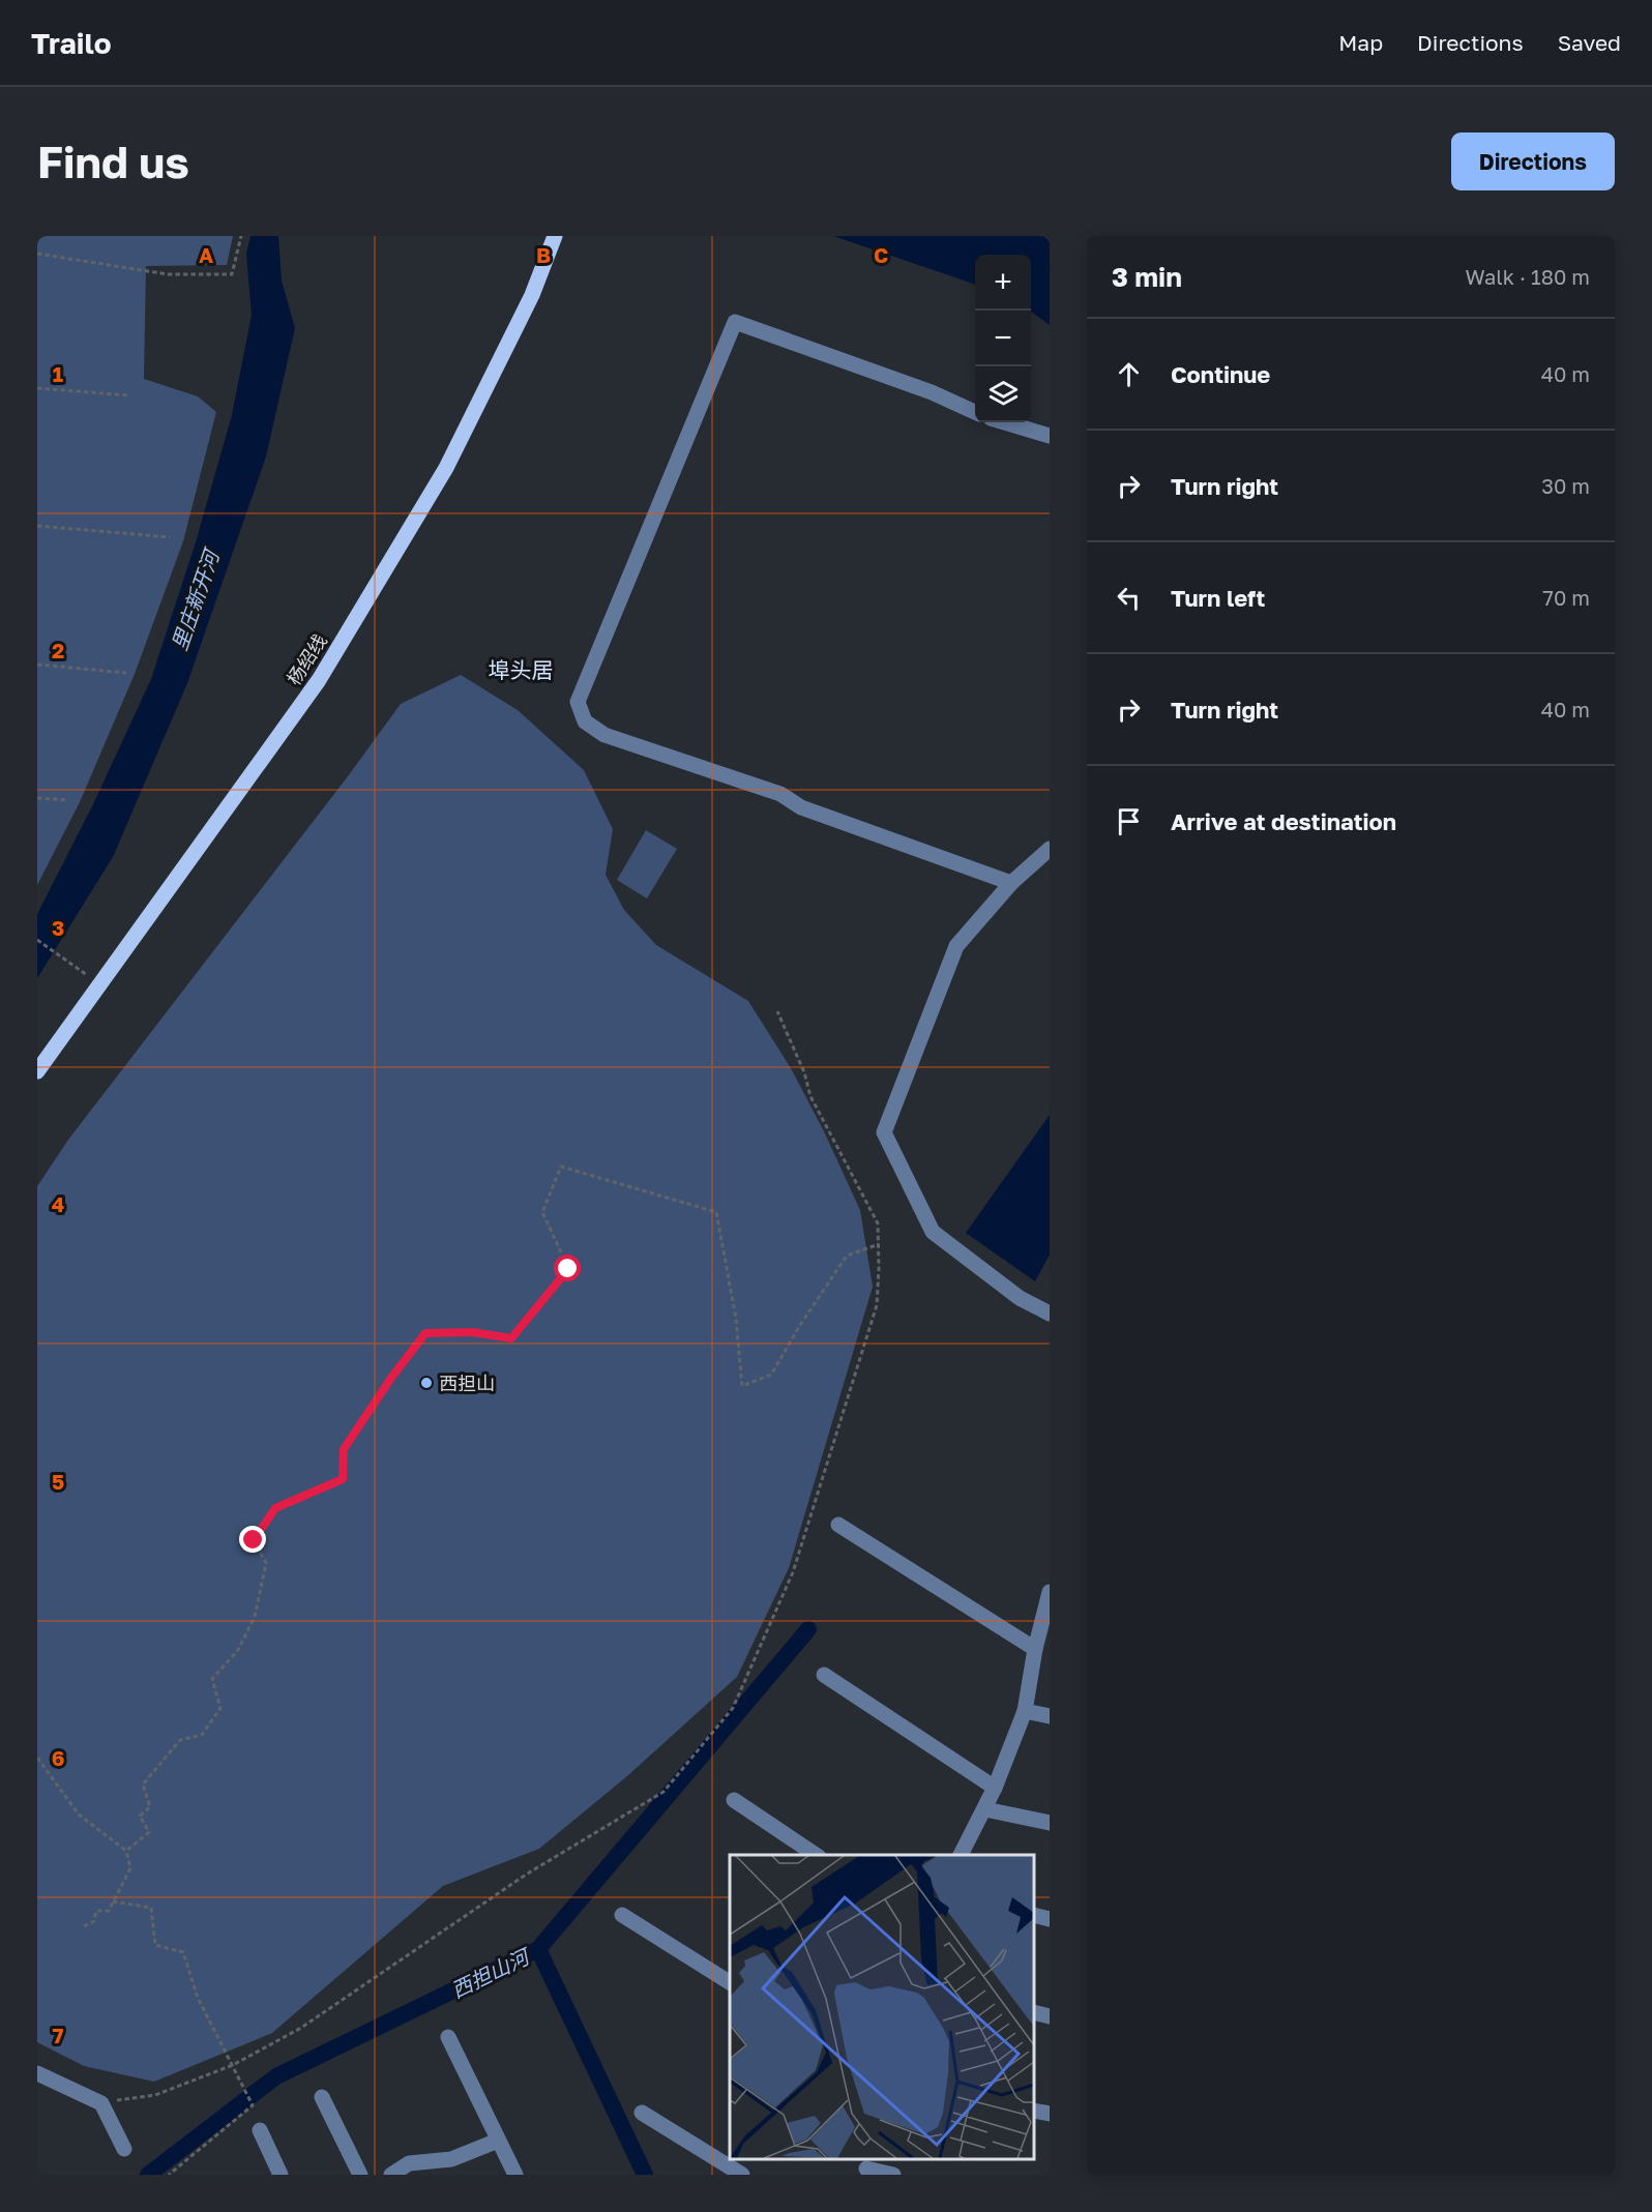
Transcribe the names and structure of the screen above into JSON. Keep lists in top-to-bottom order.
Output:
{
  "streets": {
    "main road": ["杨绍线"]
  },
  "districts": ["埠头居"],
  "water": ["里庄新开河", "西担山河"],
  "places": ["西担山"],
  "page": {
    "header": "Trailo",
    "nav": ["Map", "Directions", "Saved"],
    "buttons": "Directions",
    "title": "Find us",
    "heading": ["3 min", "Walk · 180 m"],
    "map_buttons": ["+", "−"],
    "list": [
      ["Continue", "40 m"],
      ["Turn right", "30 m"],
      ["Turn left", "70 m"],
      ["Turn right", "40 m"],
      "Arrive at destination"
    ]
  },
  "grid": {
    "columns": ["A", "B", "C"],
    "rows": [
      "1",
      "2",
      "3",
      "4",
      "5",
      "6",
      "7"
    ]
  }
}
